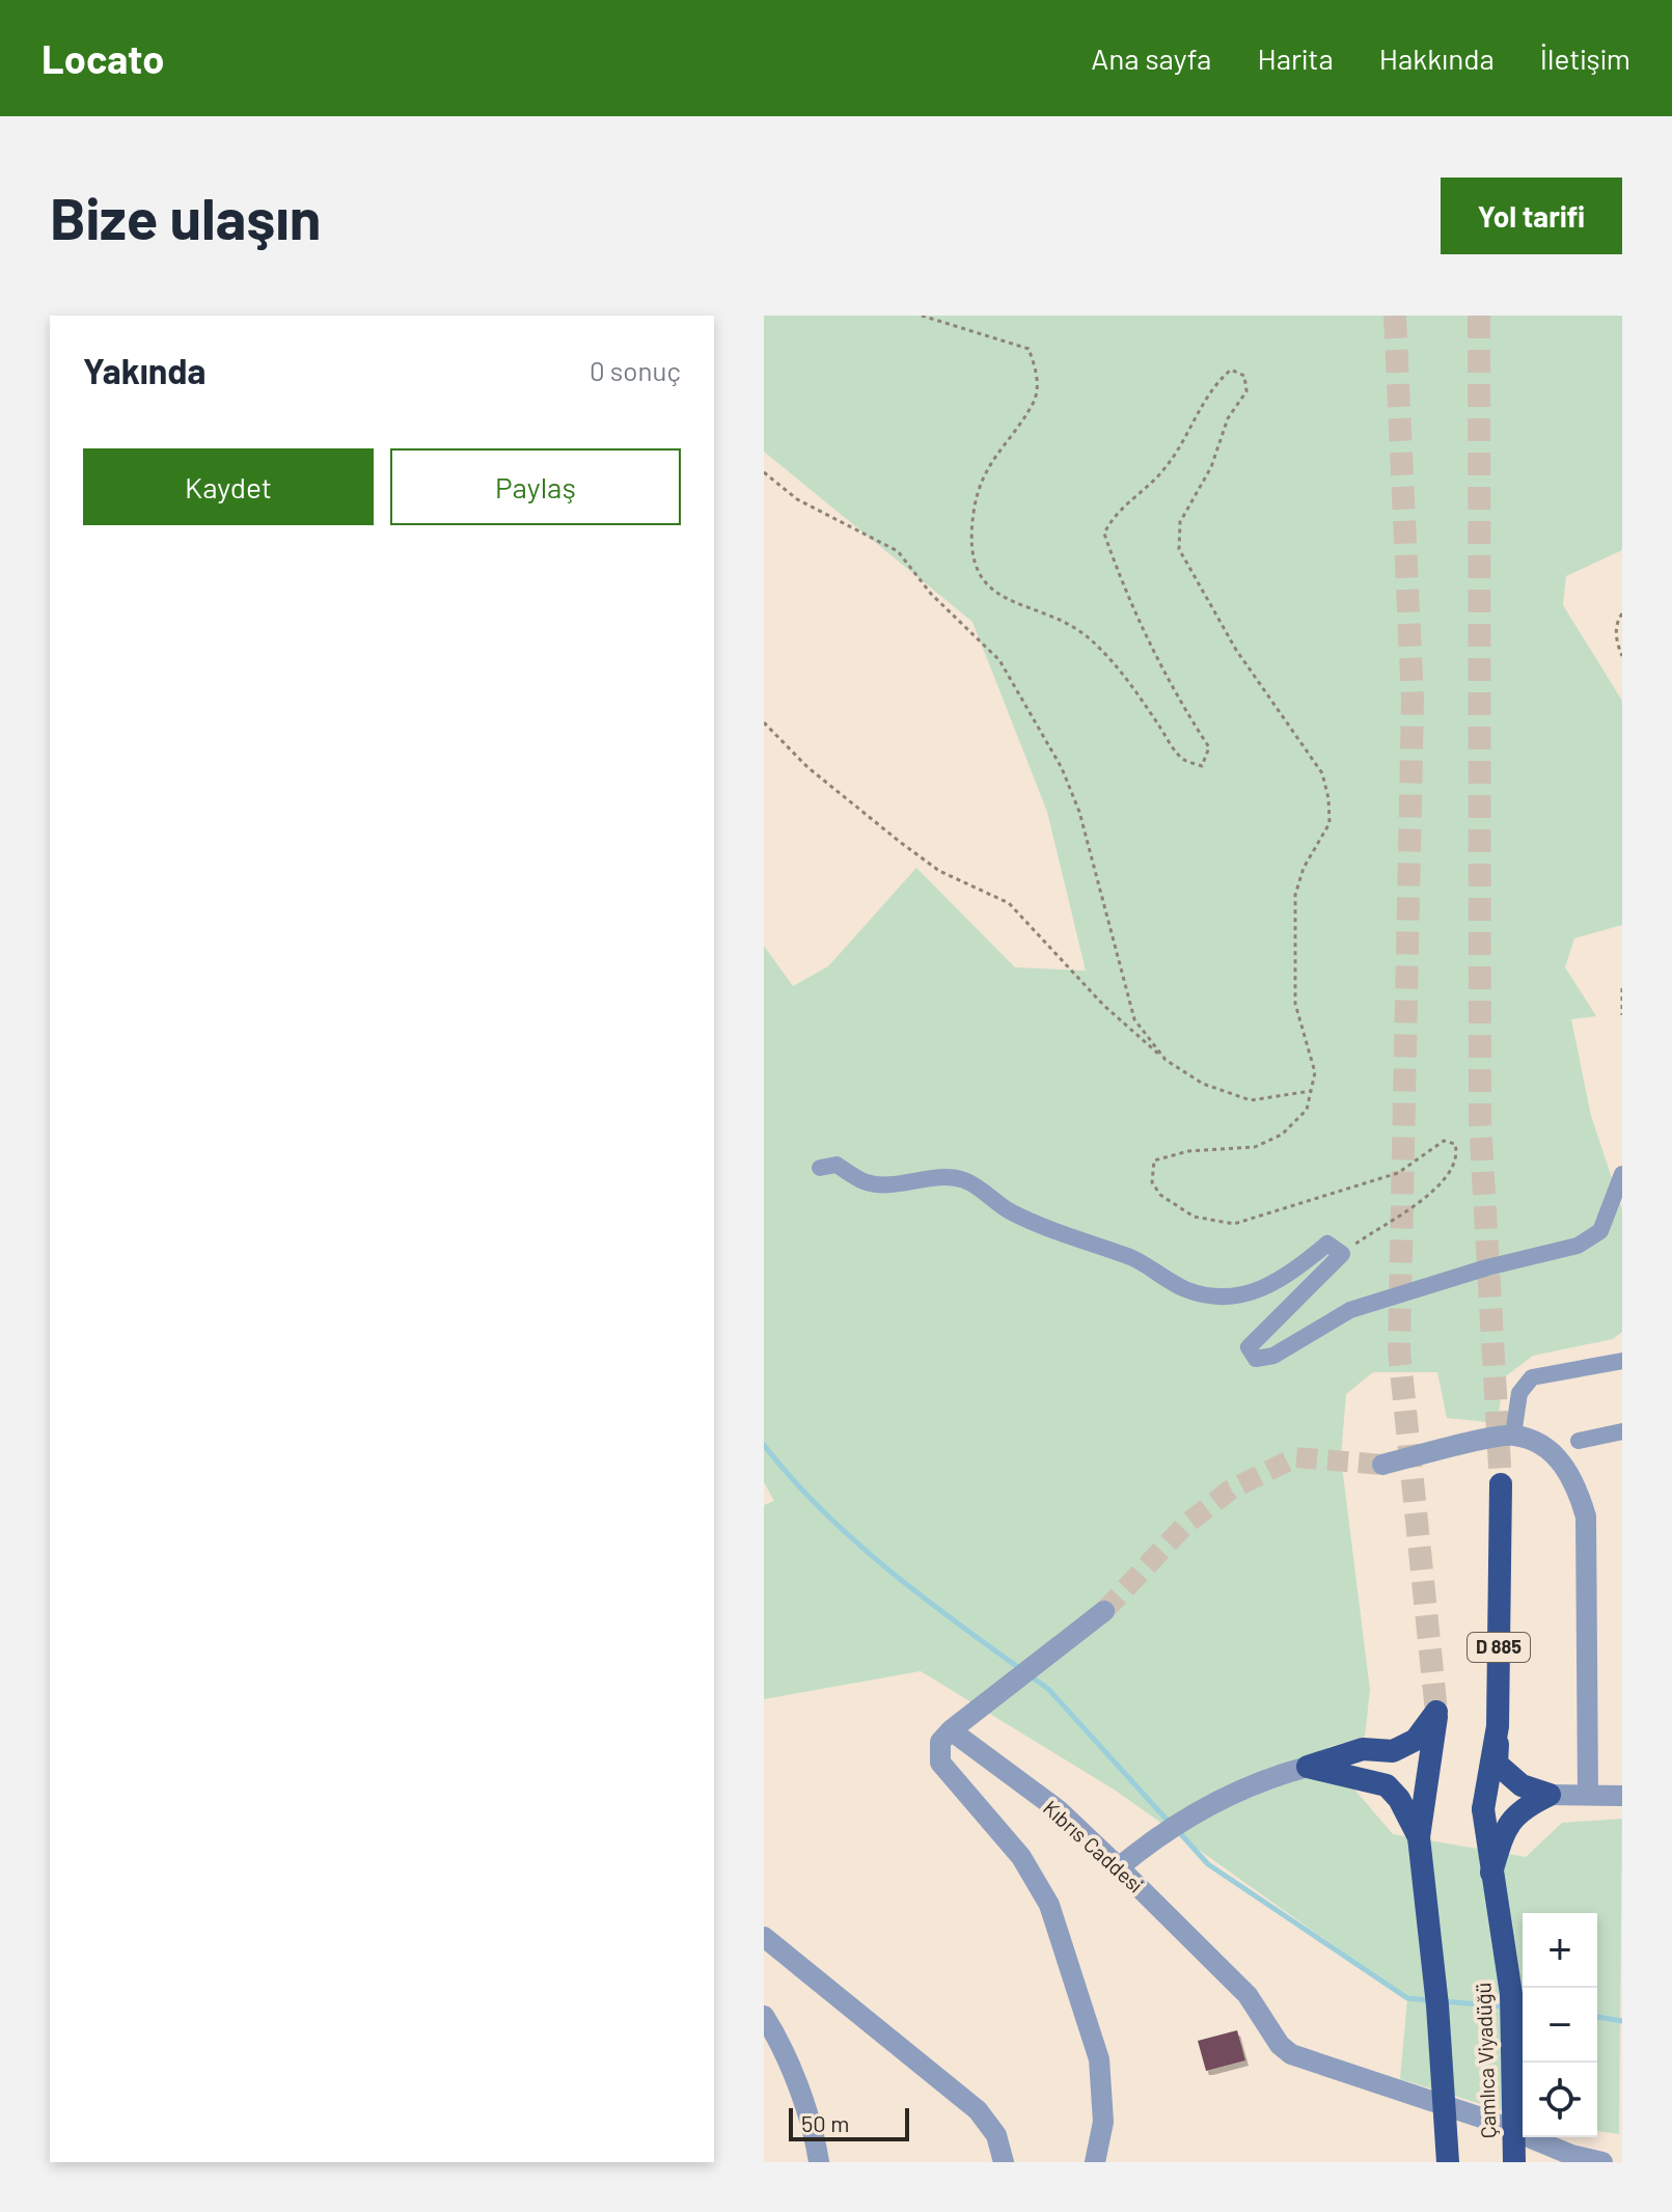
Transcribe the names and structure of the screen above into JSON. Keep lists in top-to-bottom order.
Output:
{
  "streets": {
    "highway": ["D 885", "Çamlıca Viyadüğü"],
    "street": ["Kıbrıs Caddesi"]
  },
  "crossings": [
    ["D 885", "Çamlıca Viyadüğü"]
  ],
  "scale_bar": "50 m",
  "page": {
    "header": "Locato",
    "nav": [
      "Ana sayfa",
      "Harita",
      "Hakkında",
      "İletişim"
    ],
    "buttons": [
      "Yol tarifi",
      ["Kaydet", "Paylaş"]
    ],
    "title": "Bize ulaşın",
    "heading": ["Yakında", "0 sonuç"],
    "map_buttons": ["+", "−"],
    "scale": "50 m"
  }
}
